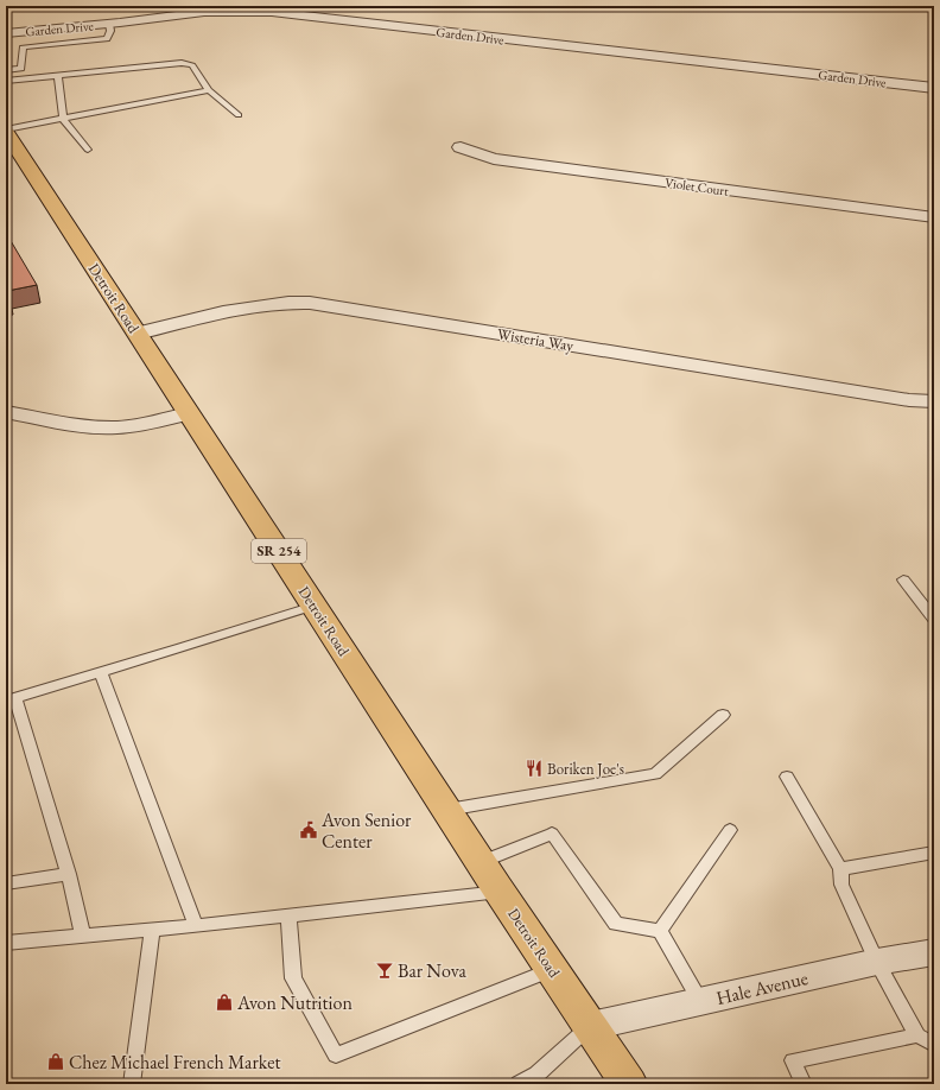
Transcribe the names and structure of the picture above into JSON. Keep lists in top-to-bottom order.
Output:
{
  "streets": {
    "main road": ["Detroit Road", "SR 254"],
    "street": [
      "Garden Drive",
      "Violet Court",
      "Wisteria Way",
      "Hale Avenue"
    ]
  },
  "crossings": [
    ["Detroit Road", "Wisteria Way"],
    ["Detroit Road", "Hale Avenue"]
  ],
  "places": {
    "restaurant": ["Boriken Joe's"],
    "public building": ["Avon Senior Center"],
    "bar": ["Bar Nova"],
    "shop": ["Avon Nutrition", "Chez Michael French Market"]
  }
}
